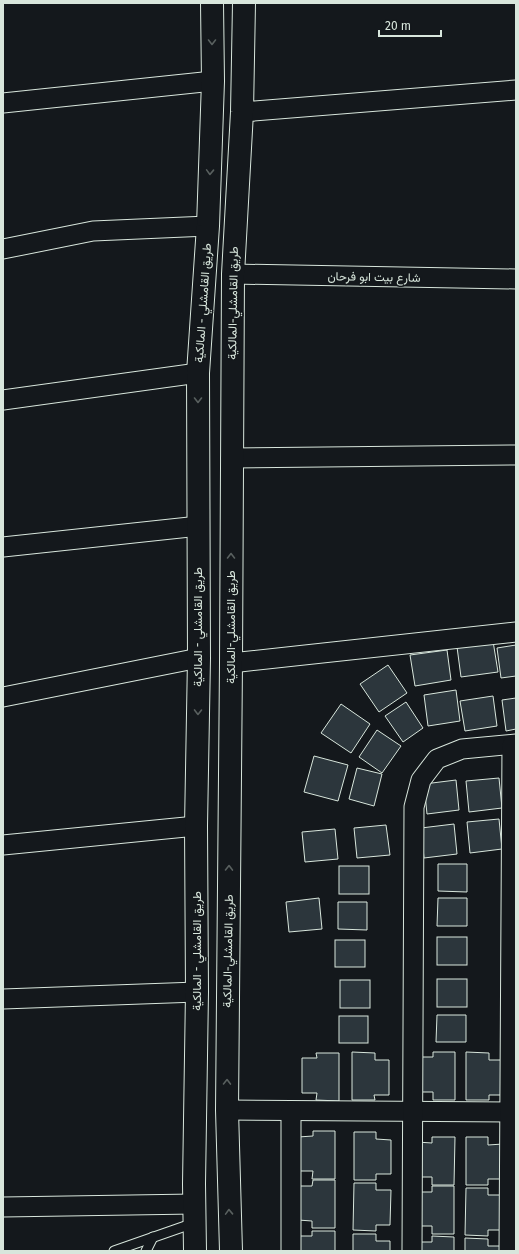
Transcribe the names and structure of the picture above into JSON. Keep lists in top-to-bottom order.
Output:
{
  "streets": {
    "highway": ["طريق القامشلي - المالكية", "طريق القامشلي-المالكية"],
    "street": ["شارع بيت ابو فرحان"]
  },
  "crossings": [
    ["شارع بيت ابو فرحان", "طريق القامشلي-المالكية"]
  ],
  "one_way": ["طريق القامشلي - المالكية", "طريق القامشلي-المالكية"],
  "scale_bar": "20 m"
}
